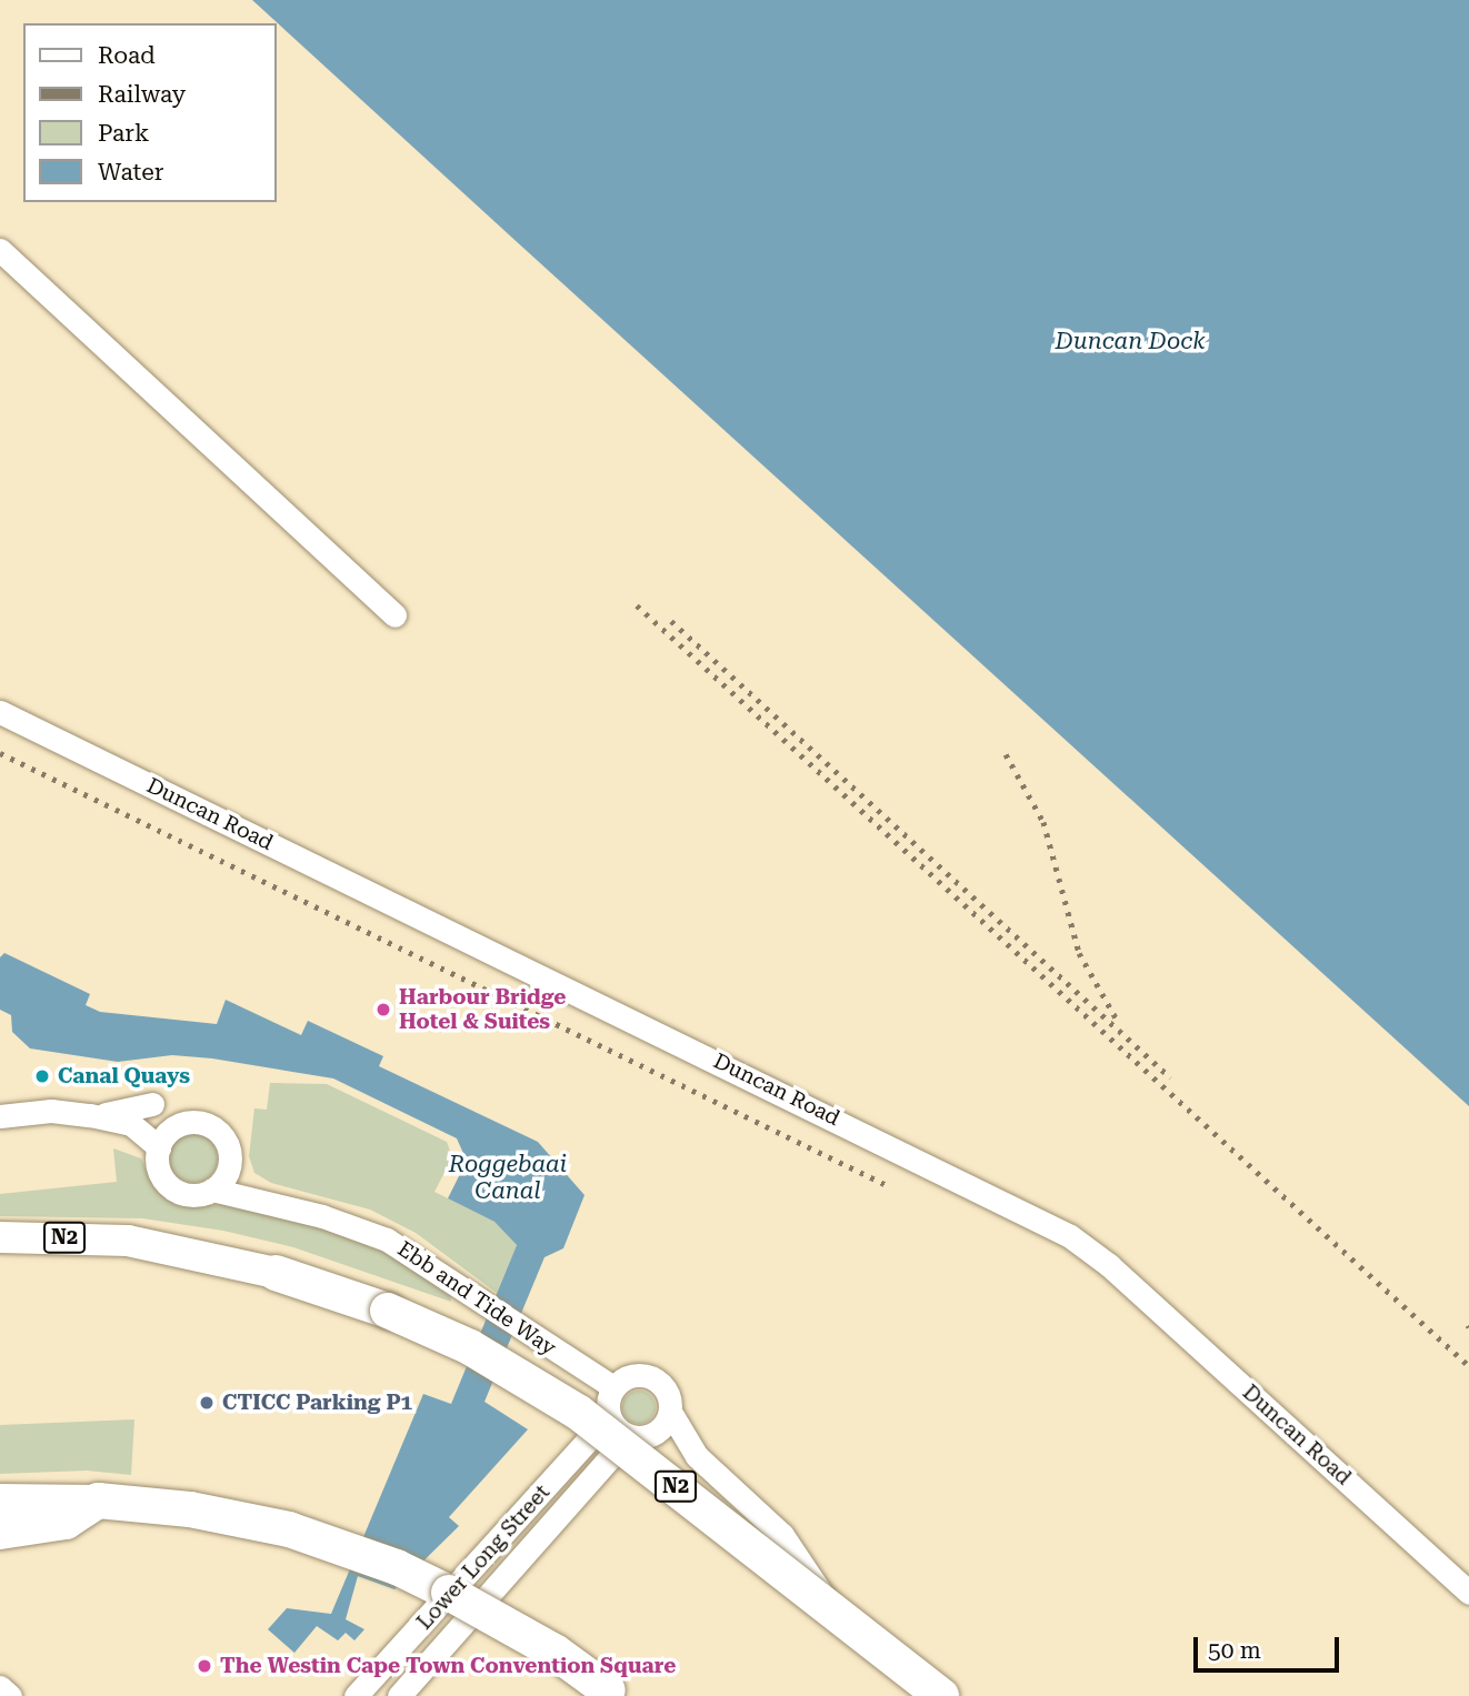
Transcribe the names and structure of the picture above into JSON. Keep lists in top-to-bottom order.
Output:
{
  "streets": {
    "highway": ["N2"],
    "street": ["Duncan Road", "Ebb and Tide Way", "Lower Long Street"]
  },
  "crossings": [
    ["Ebb and Tide Way", "Lower Long Street"]
  ],
  "water": ["Duncan Dock", "Roggebaai Canal"],
  "places": [
    "Harbour Bridge Hotel & Suites",
    "Canal Quays",
    "CTICC Parking P1",
    "The Westin Cape Town Convention Square"
  ],
  "legend": [
    "Road",
    "Railway",
    "Park",
    "Water"
  ],
  "scale_bar": "50 m"
}
